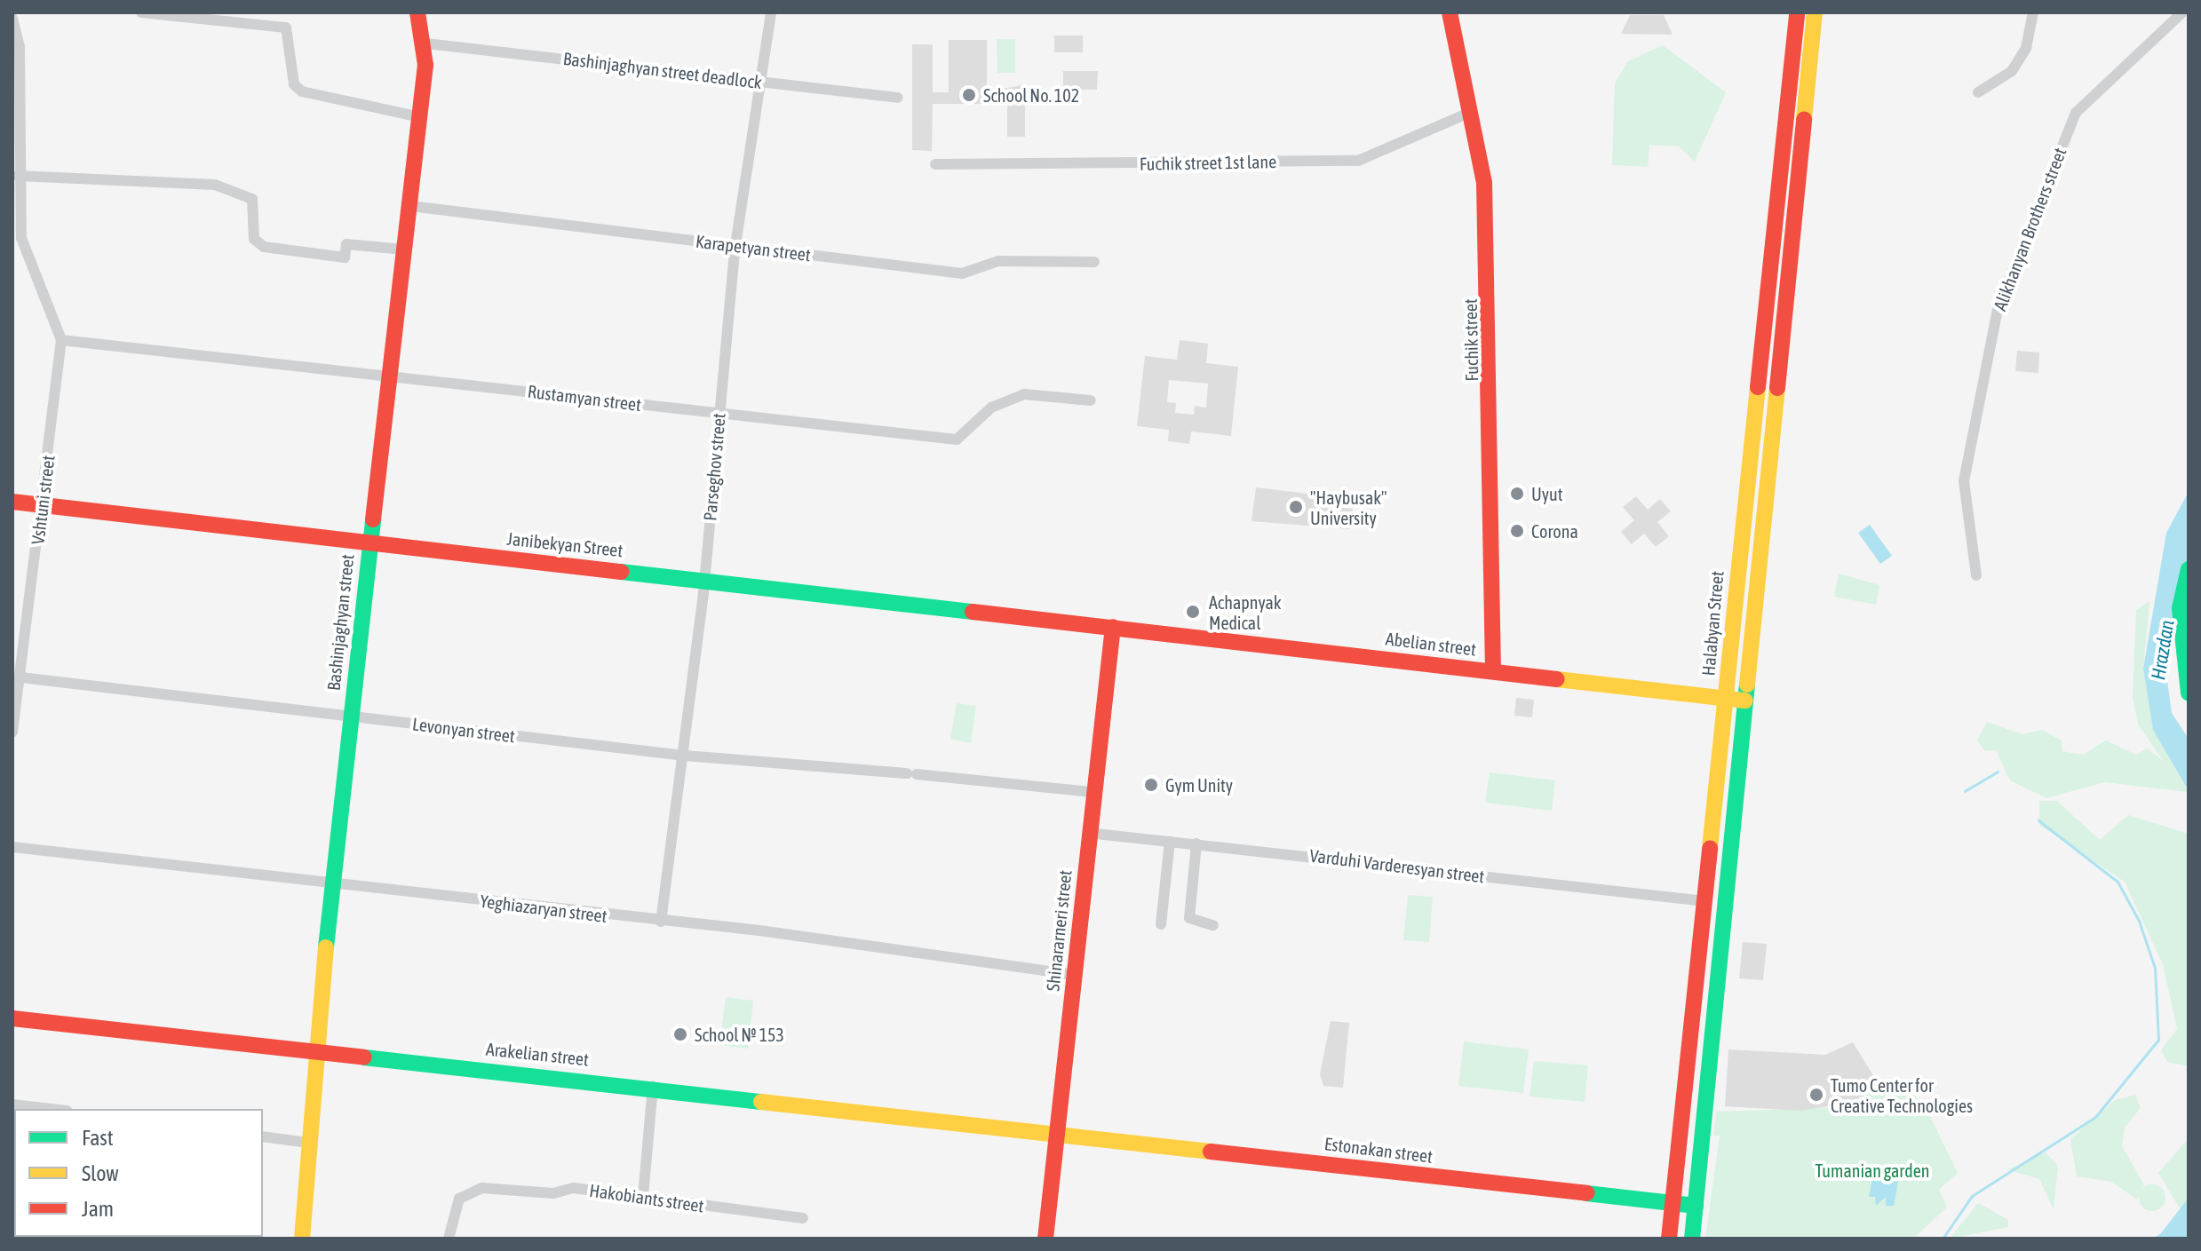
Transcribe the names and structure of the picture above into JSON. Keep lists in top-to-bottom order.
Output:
{
  "streets": {
    "main road": [
      "Fuchik street",
      "Janibekyan Street",
      "Bashinjaghyan street",
      "Halabyan Street",
      "Abelian street",
      "Shinararneri street",
      "Arakelian street",
      "Estonakan street"
    ],
    "street": [
      "Bashinjaghyan street deadlock",
      "Fuchik street 1st lane",
      "Alikhanyan Brothers street",
      "Karapetyan street",
      "Rustamyan street",
      "Parseghov street",
      "Vshtuni street",
      "Levonyan street",
      "Varduhi Varderesyan street",
      "Yeghiazaryan street",
      "Hakobiants street"
    ]
  },
  "crossings": [
    ["Bashinjaghyan street deadlock", "Parseghov street"],
    ["Bashinjaghyan street deadlock", "Bashinjaghyan street"],
    ["Fuchik street 1st lane", "Fuchik street"],
    ["Karapetyan street", "Parseghov street"],
    ["Karapetyan street", "Bashinjaghyan street"],
    ["Fuchik street", "Abelian street"],
    ["Rustamyan street", "Parseghov street"],
    ["Rustamyan street", "Vshtuni street"],
    ["Rustamyan street", "Bashinjaghyan street"],
    ["Parseghov street", "Janibekyan Street"],
    ["Parseghov street", "Levonyan street"],
    ["Parseghov street", "Yeghiazaryan street"],
    ["Vshtuni street", "Janibekyan Street"],
    ["Vshtuni street", "Levonyan street"],
    ["Janibekyan Street", "Bashinjaghyan street"],
    ["Janibekyan Street", "Abelian street"],
    ["Janibekyan Street", "Shinararneri street"],
    ["Bashinjaghyan street", "Levonyan street"],
    ["Bashinjaghyan street", "Yeghiazaryan street"],
    ["Bashinjaghyan street", "Arakelian street"],
    ["Halabyan Street", "Abelian street"],
    ["Halabyan Street", "Varduhi Varderesyan street"],
    ["Halabyan Street", "Estonakan street"],
    ["Abelian street", "Shinararneri street"],
    ["Levonyan street", "Shinararneri street"],
    ["Varduhi Varderesyan street", "Shinararneri street"],
    ["Yeghiazaryan street", "Shinararneri street"],
    ["Shinararneri street", "Arakelian street"],
    ["Shinararneri street", "Estonakan street"],
    ["Arakelian street", "Estonakan street"]
  ],
  "water": ["Hrazdan"],
  "parks": ["Tumanian garden"],
  "places": [
    "School No. 102",
    "Uyut",
    "\"Haybusak\" University",
    "Corona",
    "Achapnyak Medical",
    "Gym Unity",
    "School № 153",
    "Tumo Center for Creative Technologies"
  ],
  "legend": ["Fast", "Slow", "Jam"]
}
